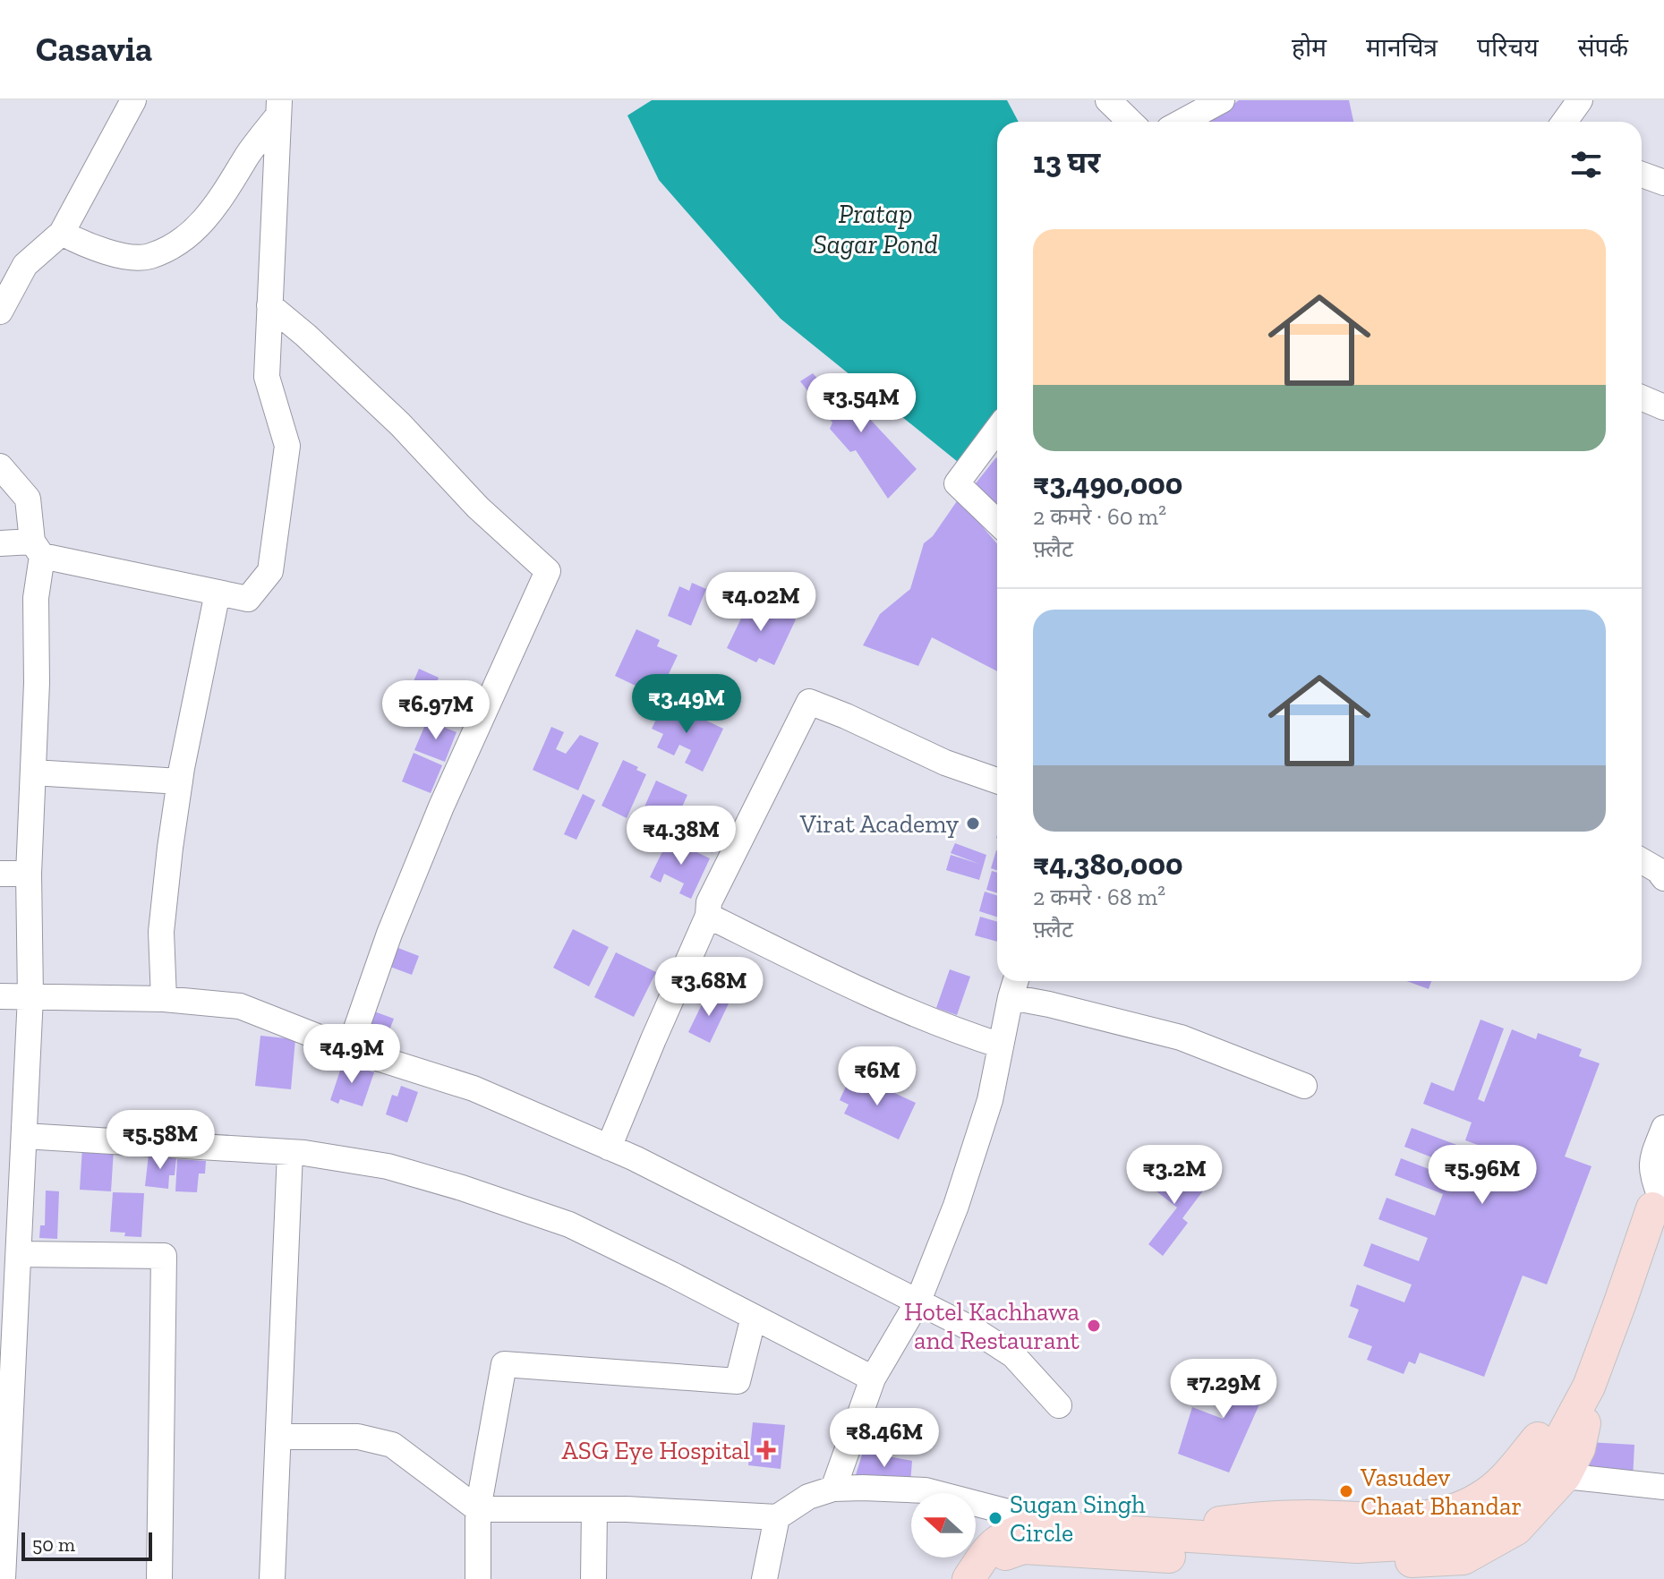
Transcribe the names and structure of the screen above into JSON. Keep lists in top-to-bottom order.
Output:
{
  "water": ["Pratap Sagar Pond"],
  "places": {
    "other": [
      "Virat Academy",
      "Hotel Kachhawa and Restaurant",
      "Vasudev Chaat Bhandar",
      "Sugan Singh Circle"
    ],
    "health": ["ASG Eye Hospital"]
  },
  "scale_bar": "50 m",
  "north": "left",
  "page": {
    "header": "Casavia",
    "nav": [
      "होम",
      "मानचित्र",
      "परिचय",
      "संपर्क"
    ],
    "heading": "13 घर",
    "list": [
      {
        "name": "₹3,490,000",
        "note": "2 कमरे · 60 m² · फ़्लैट"
      },
      {
        "name": "₹4,380,000",
        "note": "2 कमरे · 68 m² · फ़्लैट"
      }
    ],
    "price": [
      "₹3.54M",
      "₹4.02M",
      "₹3.49M",
      "₹6.97M",
      "₹4.38M",
      "₹3.68M",
      "₹4.9M",
      "₹6M",
      "₹5.58M",
      "₹3.2M",
      "₹5.96M",
      "₹7.29M",
      "₹8.46M"
    ],
    "scale": "50 m"
  }
}
